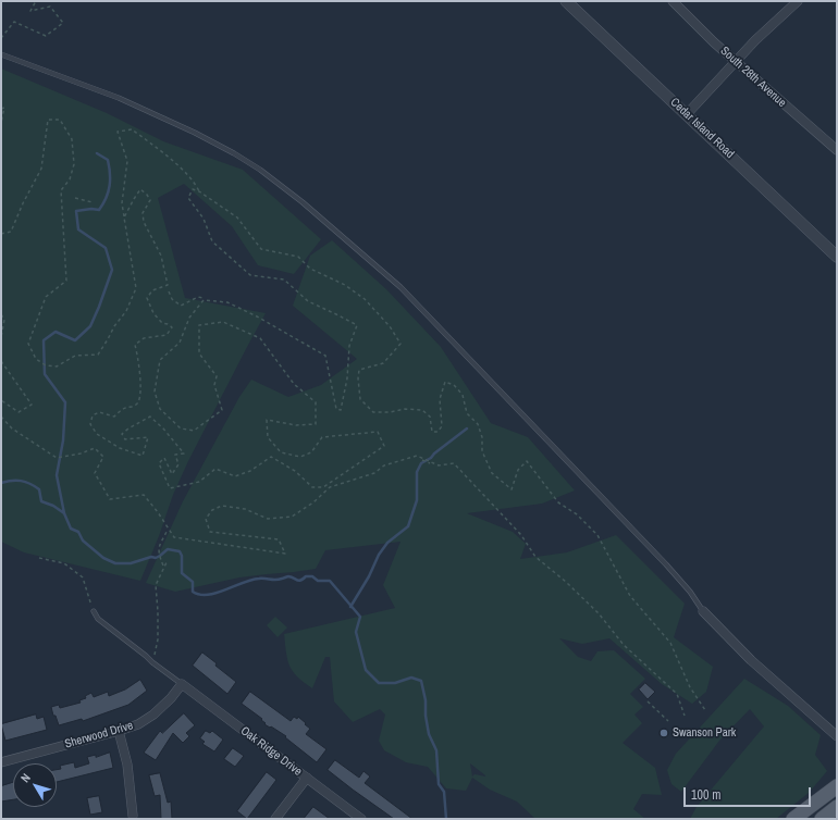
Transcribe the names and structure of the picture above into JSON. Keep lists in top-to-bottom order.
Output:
{
  "streets": {
    "street": [
      "South 28th Avenue",
      "Cedar Island Road",
      "Sherwood Drive",
      "Oak Ridge Drive"
    ]
  },
  "crossings": [
    ["Sherwood Drive", "Oak Ridge Drive"]
  ],
  "places": ["Swanson Park"],
  "scale_bar": "100 m",
  "north": "top left"
}
